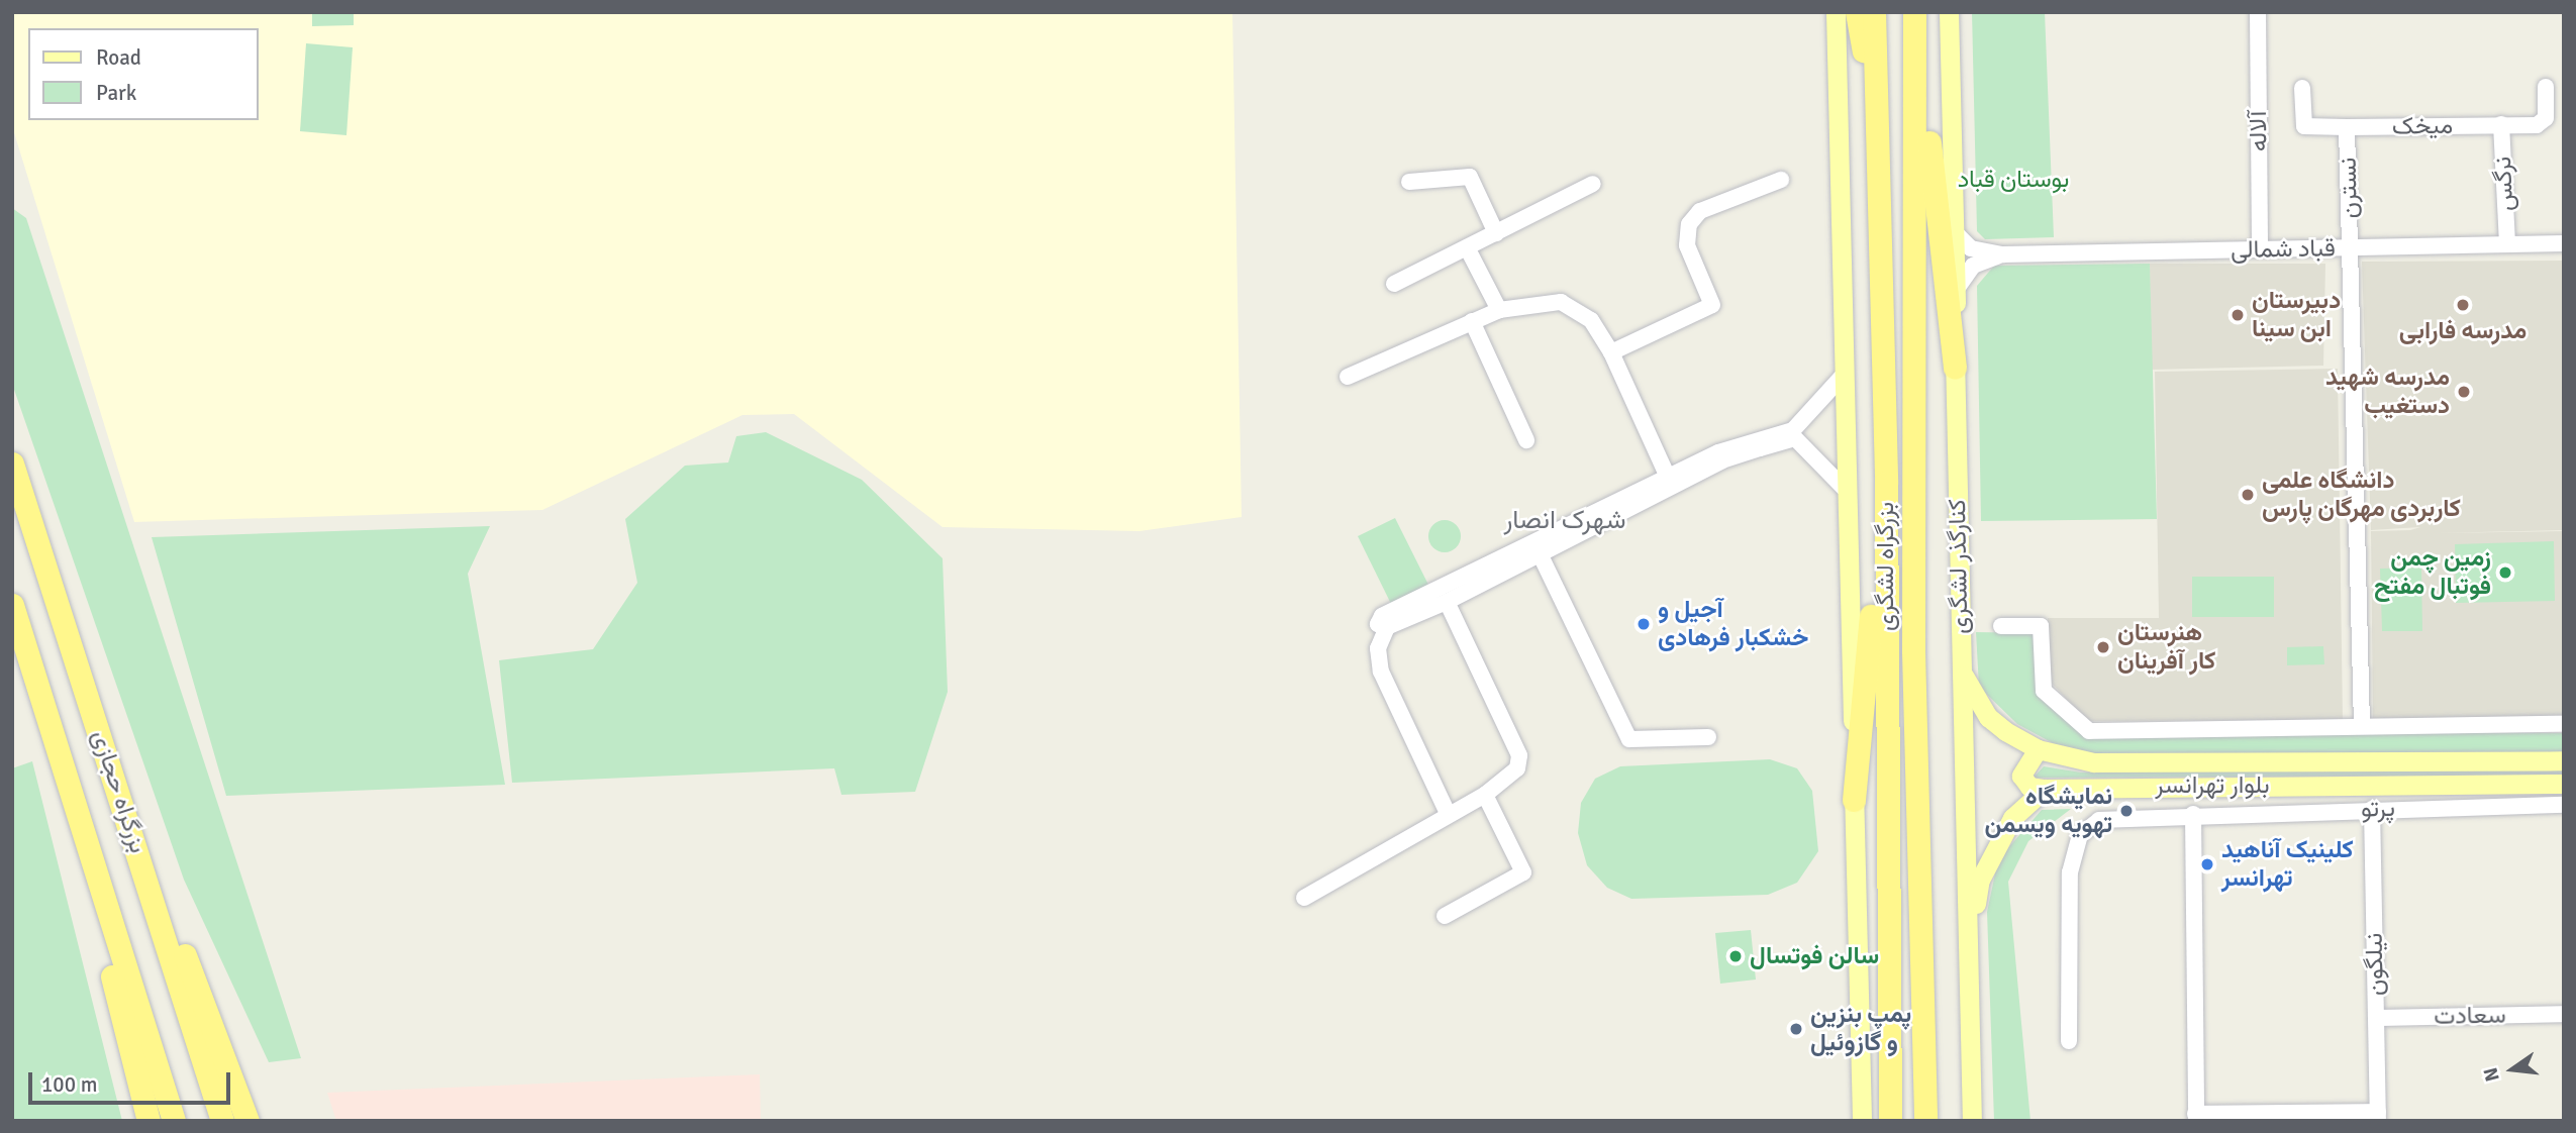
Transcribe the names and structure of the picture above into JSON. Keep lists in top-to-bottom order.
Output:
{
  "streets": {
    "highway": ["بزرگراه لشگری", "بزرگراه حجازی"],
    "main road": ["کنارگذر لشگری", "بلوار تهرانسر"],
    "street": [
      "میخک",
      "آلاله",
      "نرگس",
      "نسترن",
      "قباد شمالی",
      "پرتو",
      "نیلگون",
      "سعادت"
    ]
  },
  "crossings": [
    ["میخک", "نرگس"],
    ["میخک", "نسترن"],
    ["آلاله", "قباد شمالی"],
    ["نرگس", "قباد شمالی"],
    ["نسترن", "قباد شمالی"],
    ["کنارگذر لشگری", "بلوار تهرانسر"],
    ["پرتو", "نیلگون"],
    ["نیلگون", "سعادت"]
  ],
  "districts": ["شهرک انصار"],
  "parks": ["بوستان قباد"],
  "places": [
    "مدرسه فارابی",
    "دبیرستان ابن سینا",
    "مدرسه شهید دستغیب",
    "دانشگاه علمی کاربردی مهرگان پارس",
    "زمین چمن فوتبال مفتح",
    "آجیل و خشکبار فرهادی",
    "هنرستان کار آفرینان",
    "نمایشگاه تهویه ویسمن",
    "کلینیک آناهید تهرانسر",
    "سالن فوتسال",
    "پمپ بنزین و گازوئیل"
  ],
  "legend": ["Road", "Park"],
  "scale_bar": "100 m",
  "north": "left"
}
